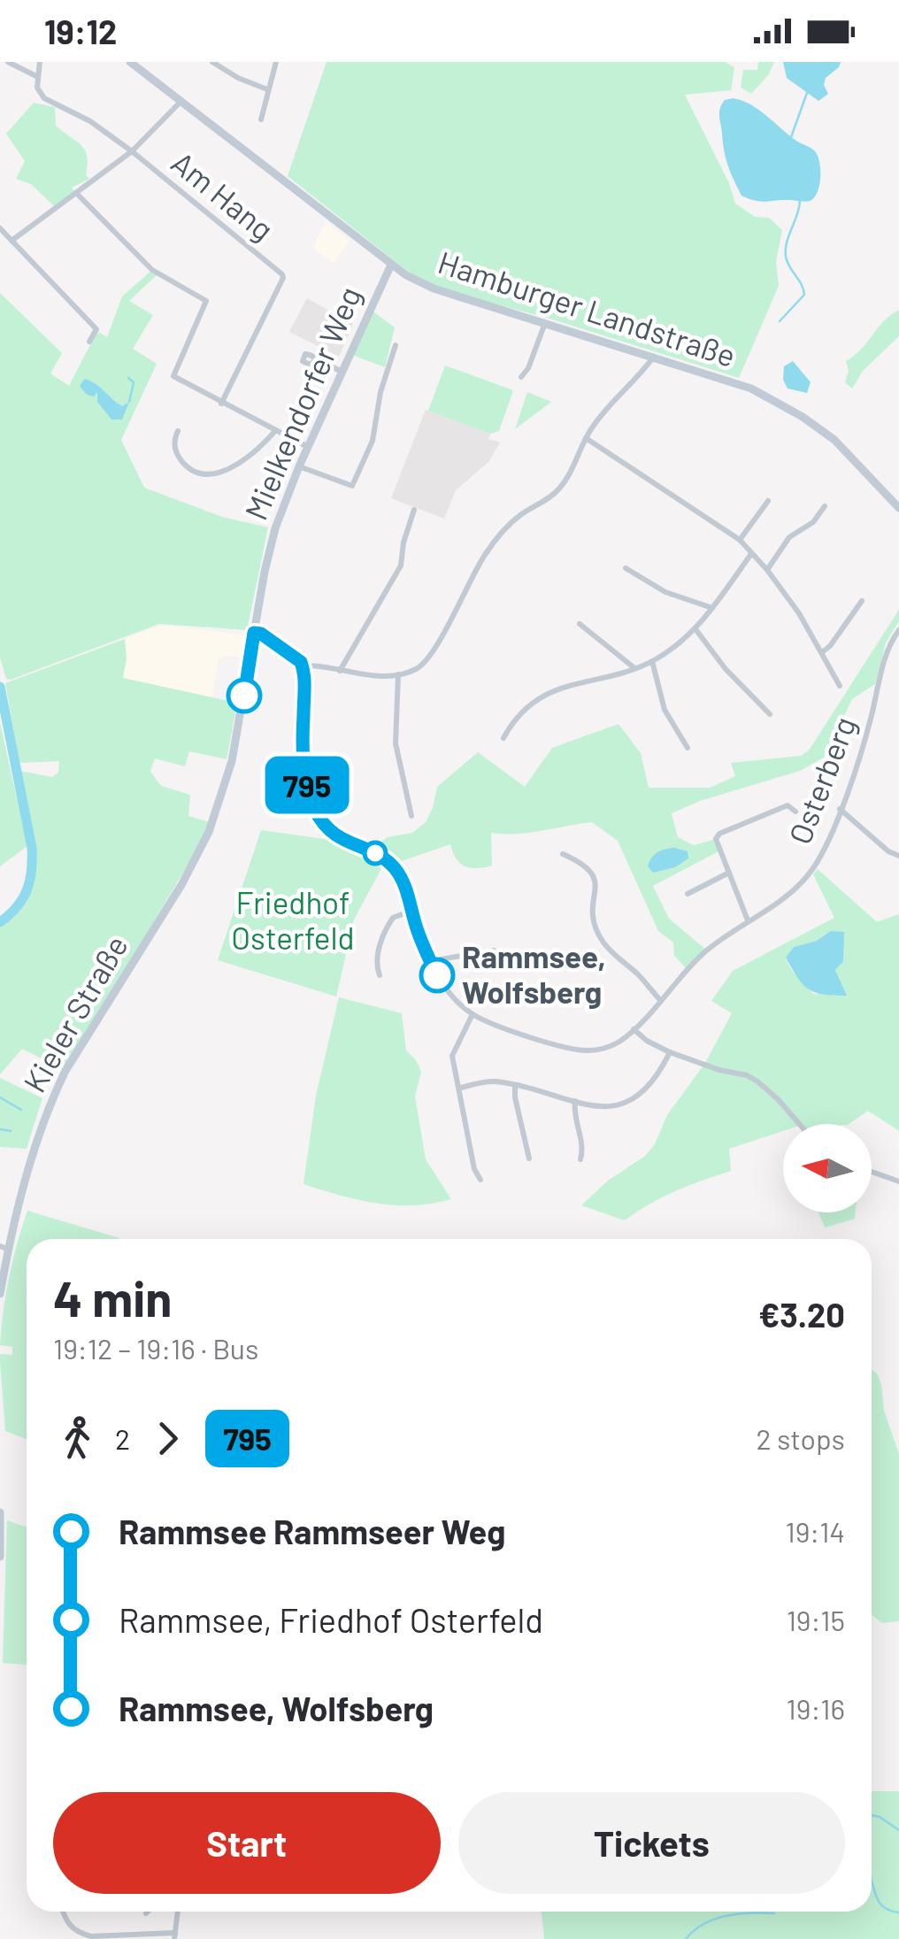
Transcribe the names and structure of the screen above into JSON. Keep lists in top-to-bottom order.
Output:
{
  "streets": {
    "street": [
      "Am Hang",
      "Hamburger Landstraße",
      "Mielkendorfer Weg",
      "Osterberg",
      "Kieler Straße"
    ]
  },
  "crossings": [
    ["Hamburger Landstraße", "Mielkendorfer Weg"],
    ["Mielkendorfer Weg", "Kieler Straße"]
  ],
  "parks": ["Friedhof Osterfeld"],
  "places": ["Rammsee, Wolfsberg"],
  "lines": ["bus line 795"],
  "north": "left",
  "page": {
    "status": "19:12",
    "on_map": "795",
    "heading": ["4 min", "19:12 – 19:16 · Bus", "€3.20"],
    "legs": ["2", "795", "2 stops"],
    "list": [
      {
        "name": "Rammsee Rammseer Weg",
        "value": "19:14"
      },
      {
        "name": "Rammsee, Friedhof Osterfeld",
        "value": "19:15"
      },
      {
        "name": "Rammsee, Wolfsberg",
        "value": "19:16"
      }
    ],
    "buttons": ["Start", "Tickets"]
  }
}
